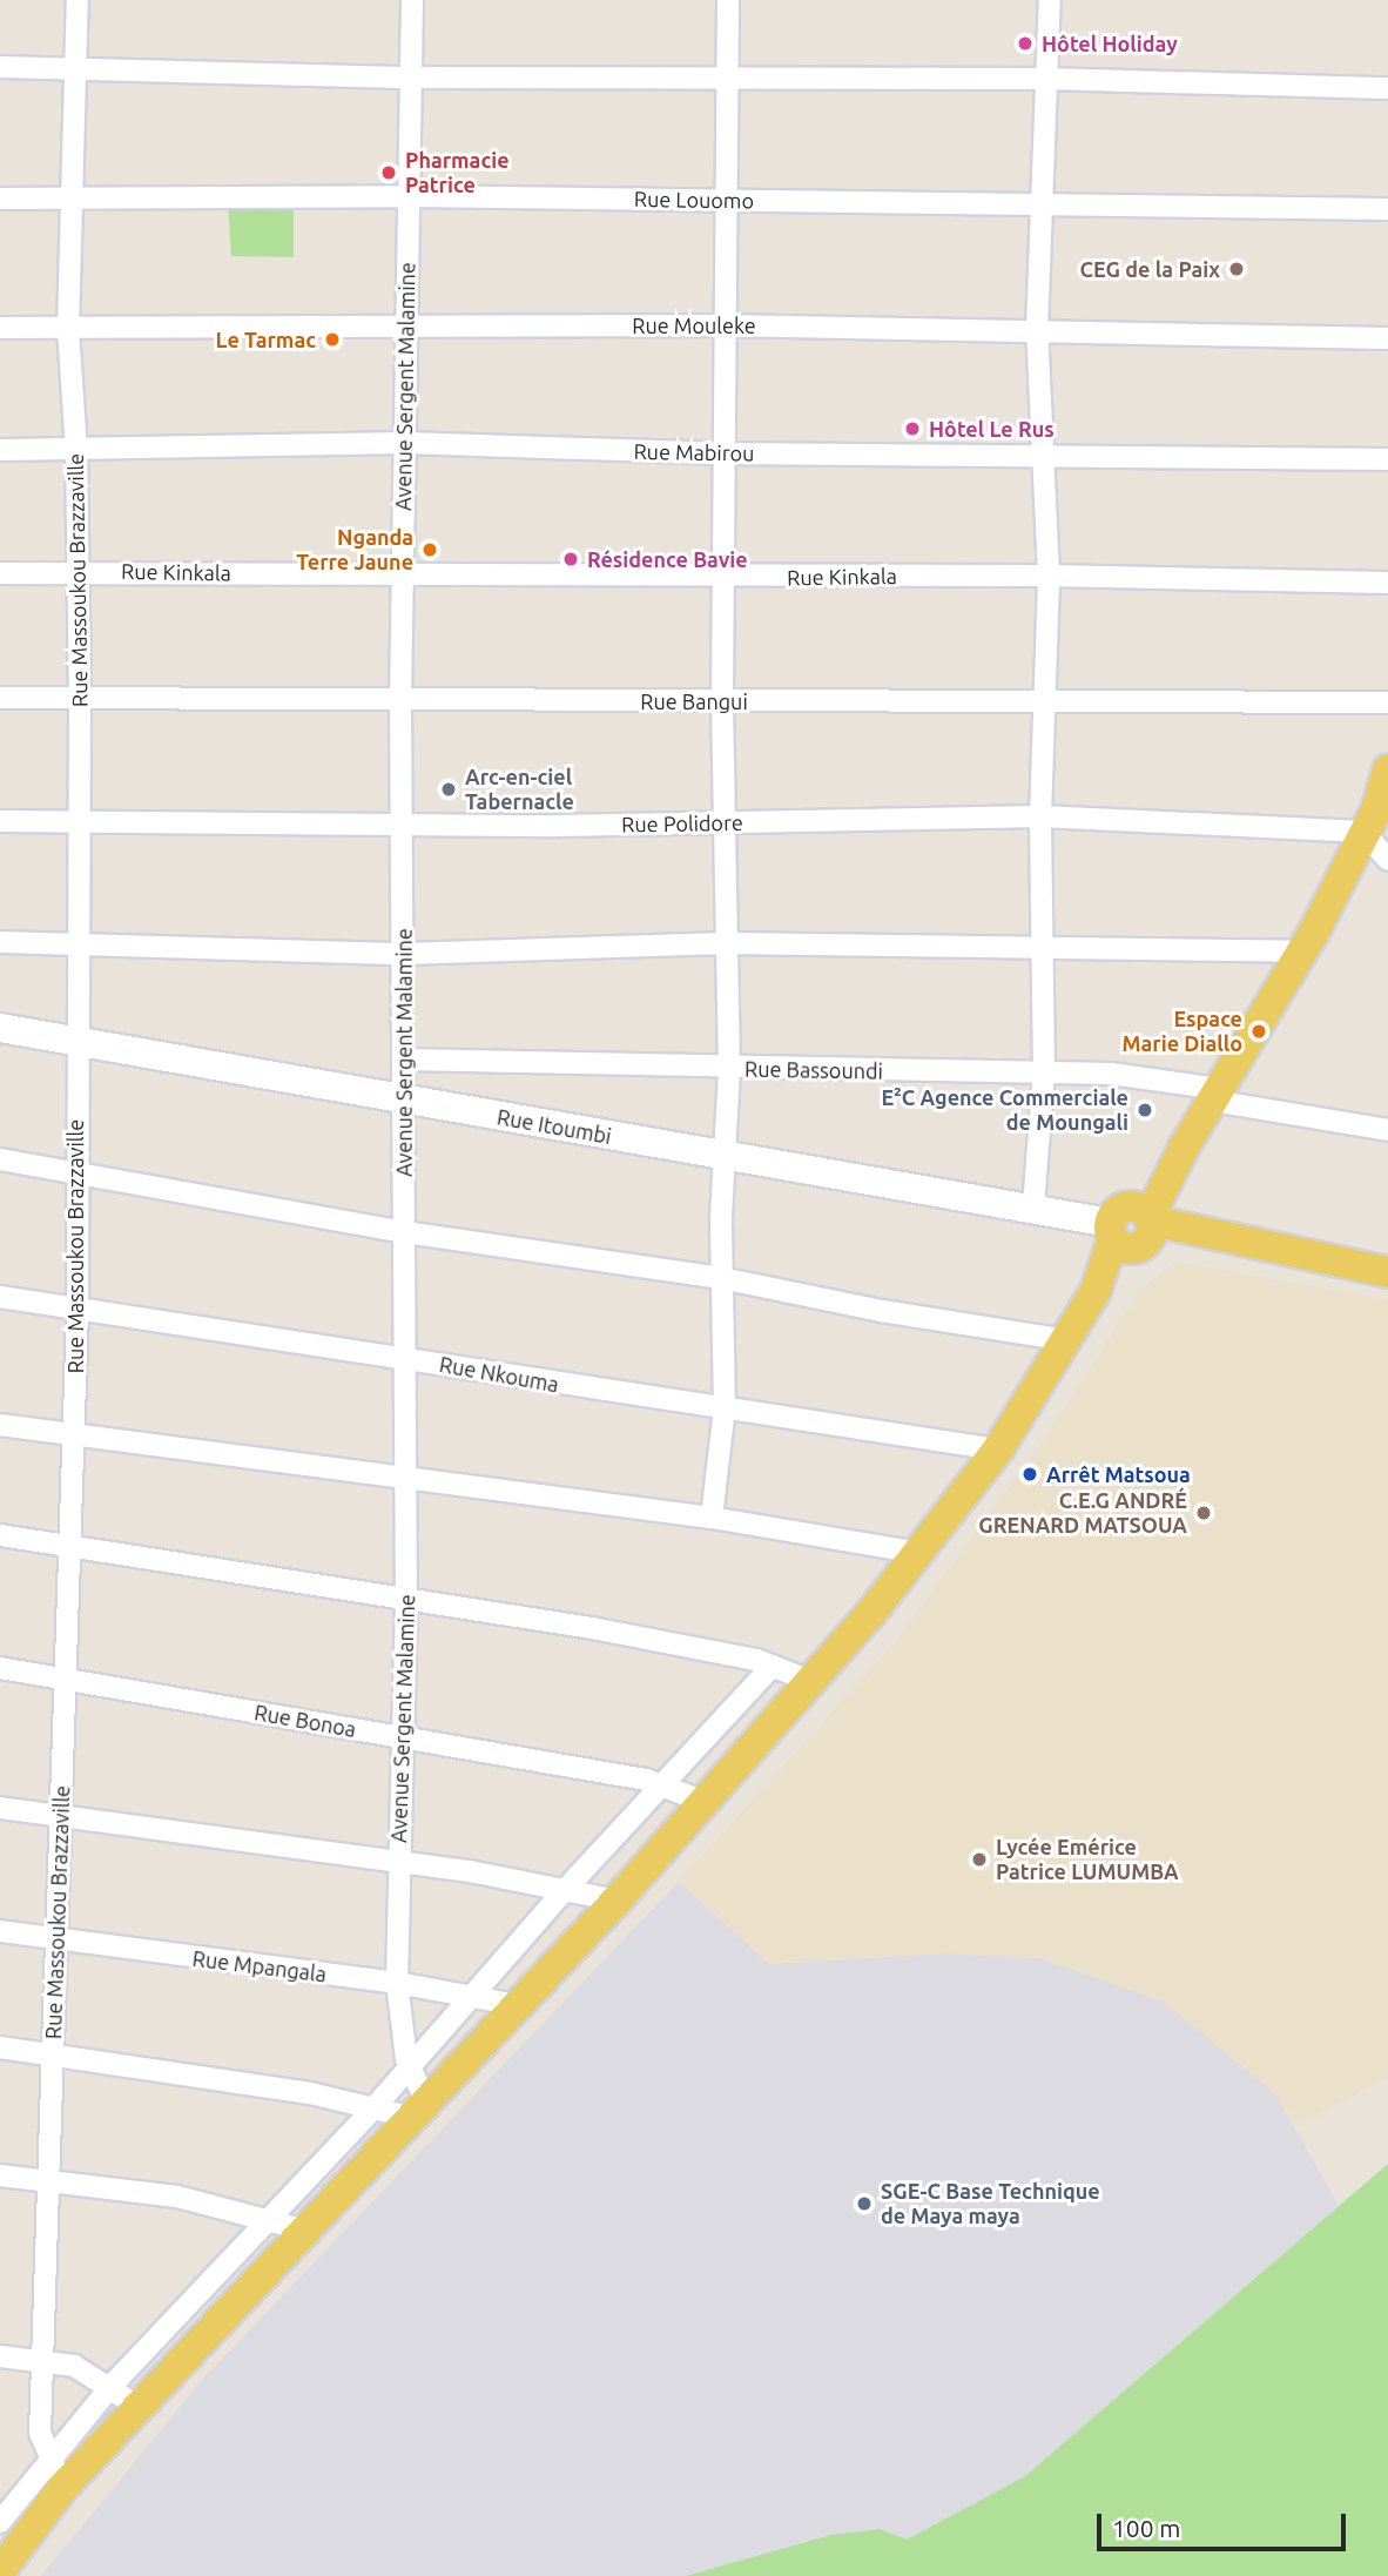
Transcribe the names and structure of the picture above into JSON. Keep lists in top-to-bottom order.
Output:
{
  "streets": {
    "street": [
      "Rue Louomo",
      "Rue Mouleke",
      "Avenue Sergent Malamine",
      "Rue Mabirou",
      "Rue Kinkala",
      "Rue Massoukou Brazzaville",
      "Rue Bangui",
      "Rue Polidore",
      "Rue Bassoundi",
      "Rue Itoumbi",
      "Rue Nkouma",
      "Rue Bonoa",
      "Rue Mpangala"
    ]
  },
  "crossings": [
    ["Rue Louomo", "Avenue Sergent Malamine"],
    ["Rue Louomo", "Rue Massoukou Brazzaville"],
    ["Rue Mouleke", "Avenue Sergent Malamine"],
    ["Rue Mouleke", "Rue Massoukou Brazzaville"],
    ["Avenue Sergent Malamine", "Rue Mabirou"],
    ["Avenue Sergent Malamine", "Rue Kinkala"],
    ["Avenue Sergent Malamine", "Rue Bangui"],
    ["Avenue Sergent Malamine", "Rue Polidore"],
    ["Avenue Sergent Malamine", "Rue Bassoundi"],
    ["Avenue Sergent Malamine", "Rue Itoumbi"],
    ["Avenue Sergent Malamine", "Rue Nkouma"],
    ["Avenue Sergent Malamine", "Rue Bonoa"],
    ["Avenue Sergent Malamine", "Rue Mpangala"],
    ["Rue Mabirou", "Rue Massoukou Brazzaville"],
    ["Rue Kinkala", "Rue Massoukou Brazzaville"],
    ["Rue Massoukou Brazzaville", "Rue Bangui"],
    ["Rue Massoukou Brazzaville", "Rue Polidore"],
    ["Rue Massoukou Brazzaville", "Rue Itoumbi"],
    ["Rue Massoukou Brazzaville", "Rue Nkouma"],
    ["Rue Massoukou Brazzaville", "Rue Bonoa"],
    ["Rue Massoukou Brazzaville", "Rue Mpangala"]
  ],
  "places": [
    "Hôtel Holiday",
    "Pharmacie Patrice",
    "CEG de la Paix",
    "Le Tarmac",
    "Hôtel Le Rus",
    "Nganda Terre Jaune",
    "Résidence Bavie",
    "Arc-en-ciel Tabernacle",
    "Espace Marie Diallo",
    "E²C Agence Commerciale de Moungali",
    "Arrêt Matsoua",
    "C.E.G ANDRÉ GRENARD MATSOUA",
    "Lycée Emérice Patrice LUMUMBA",
    "SGE-C Base Technique de Maya maya"
  ],
  "scale_bar": "100 m"
}
